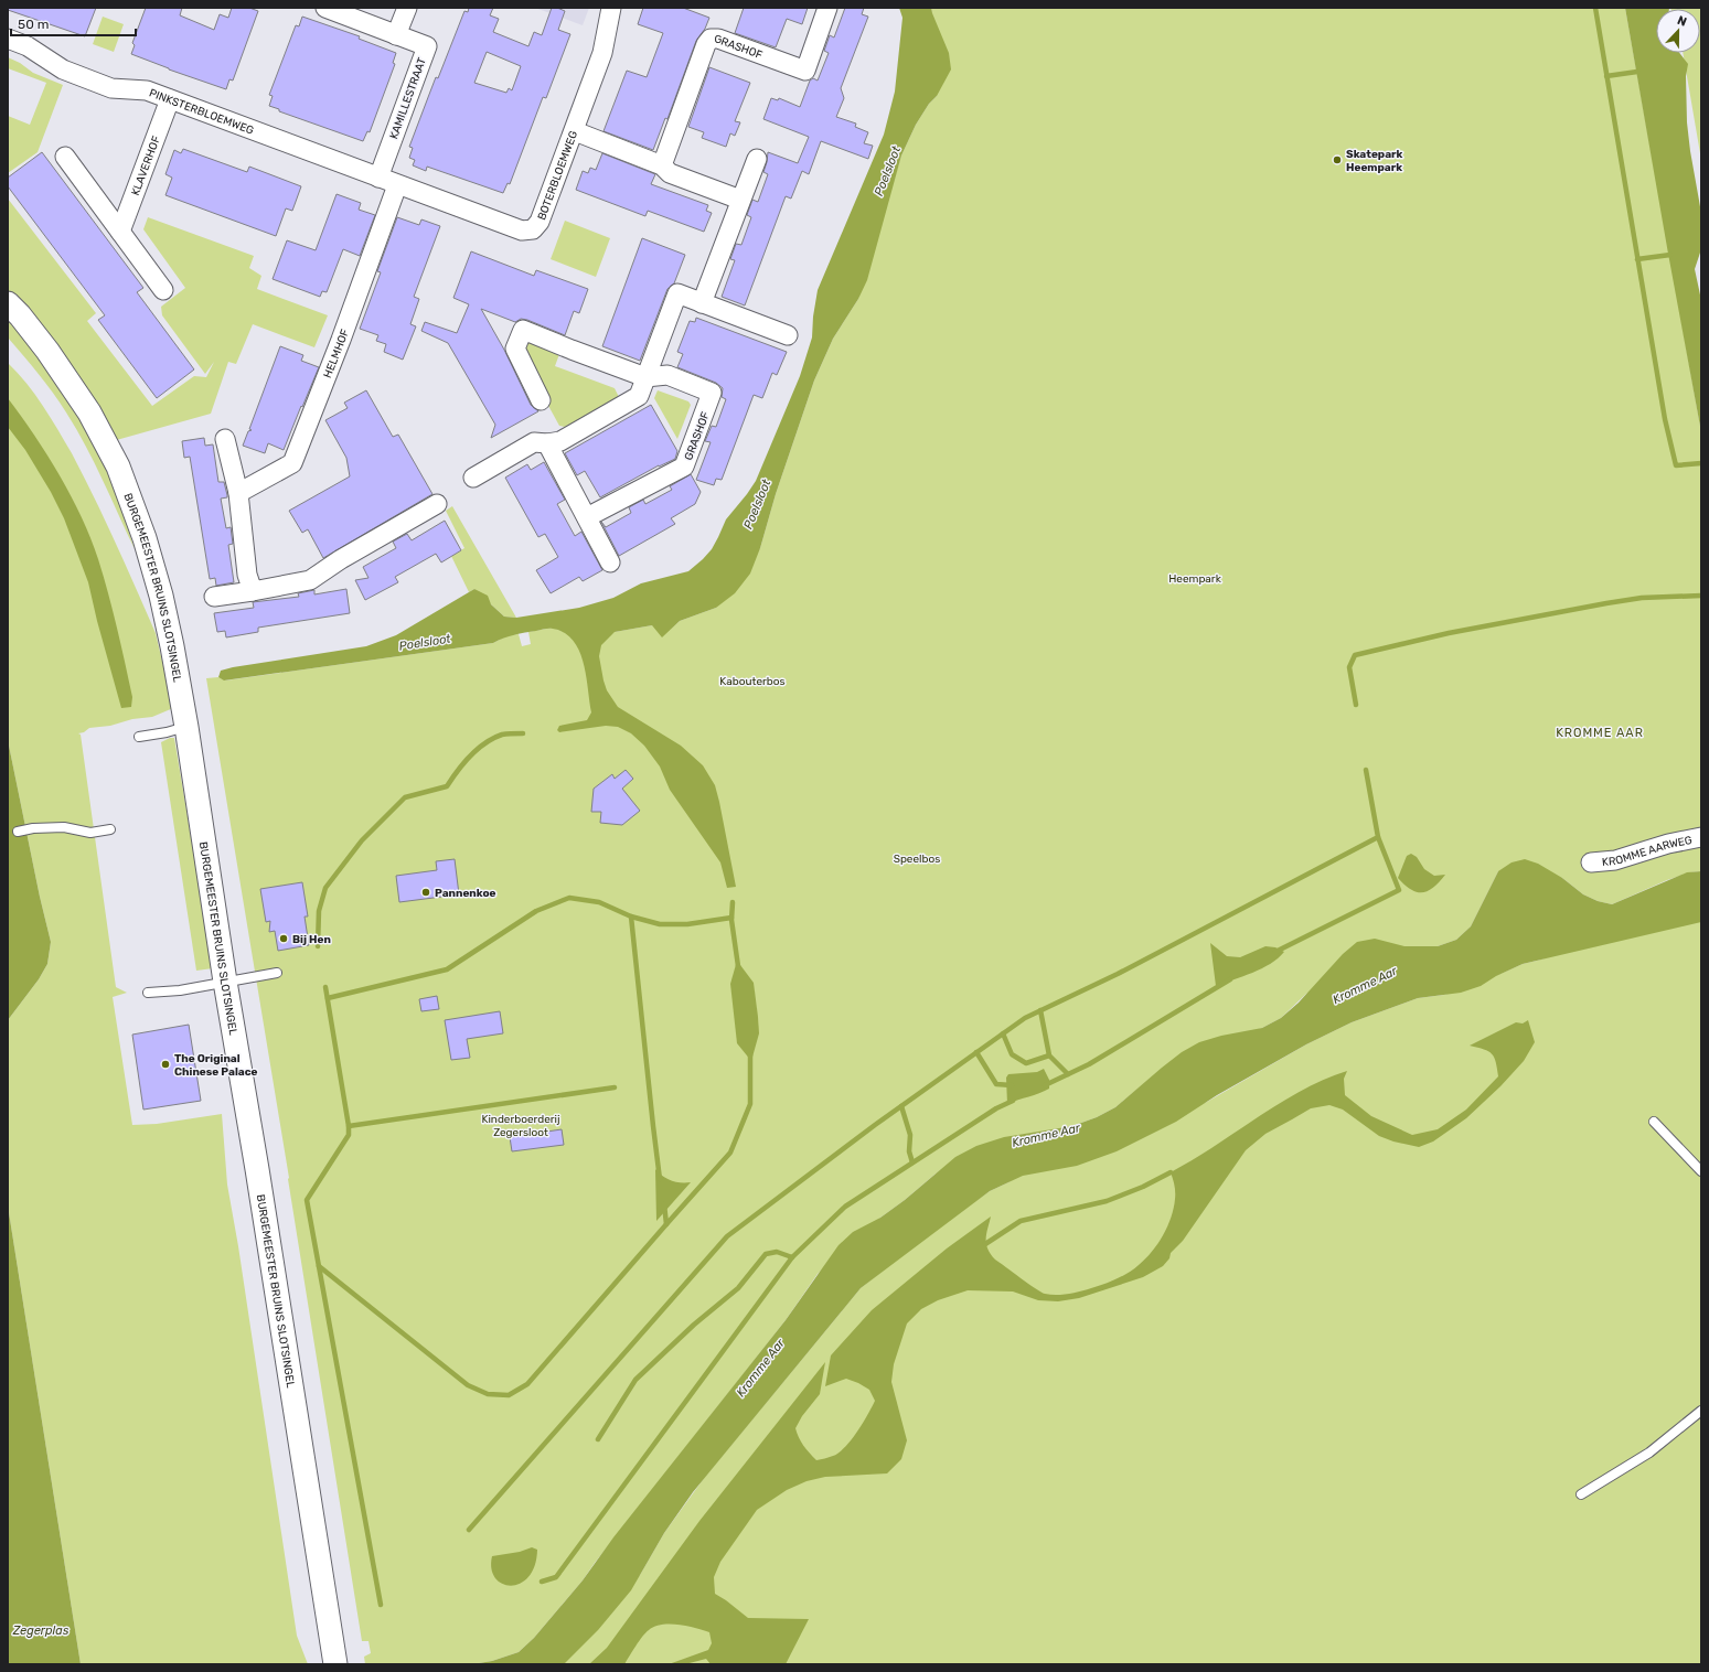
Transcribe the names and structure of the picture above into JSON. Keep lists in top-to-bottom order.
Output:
{
  "streets": {
    "street": [
      "GRASHOF",
      "KAMILLESTRAAT",
      "PINKSTERBLOEMWEG",
      "KLAVERHOF",
      "BOTERBLOEMWEG",
      "HELMHOF",
      "BURGEMEESTER BRUINS SLOTSINGEL",
      "KROMME AARWEG"
    ]
  },
  "crossings": [
    ["KAMILLESTRAAT", "PINKSTERBLOEMWEG"],
    ["PINKSTERBLOEMWEG", "KLAVERHOF"],
    ["PINKSTERBLOEMWEG", "BOTERBLOEMWEG"],
    ["PINKSTERBLOEMWEG", "HELMHOF"],
    ["BOTERBLOEMWEG", "HELMHOF"]
  ],
  "districts": ["KROMME AAR"],
  "water": ["Poelsloot", "Kromme Aar", "Zegerplas"],
  "parks": [
    "Heempark",
    "Kabouterbos",
    "Speelbos",
    "Kinderboerderij Zegersloot"
  ],
  "places": [
    "Skatepark Heempark",
    "Pannenkoe",
    "Bij Hen",
    "The Original Chinese Palace"
  ],
  "scale_bar": "50 m",
  "north": "top"
}
